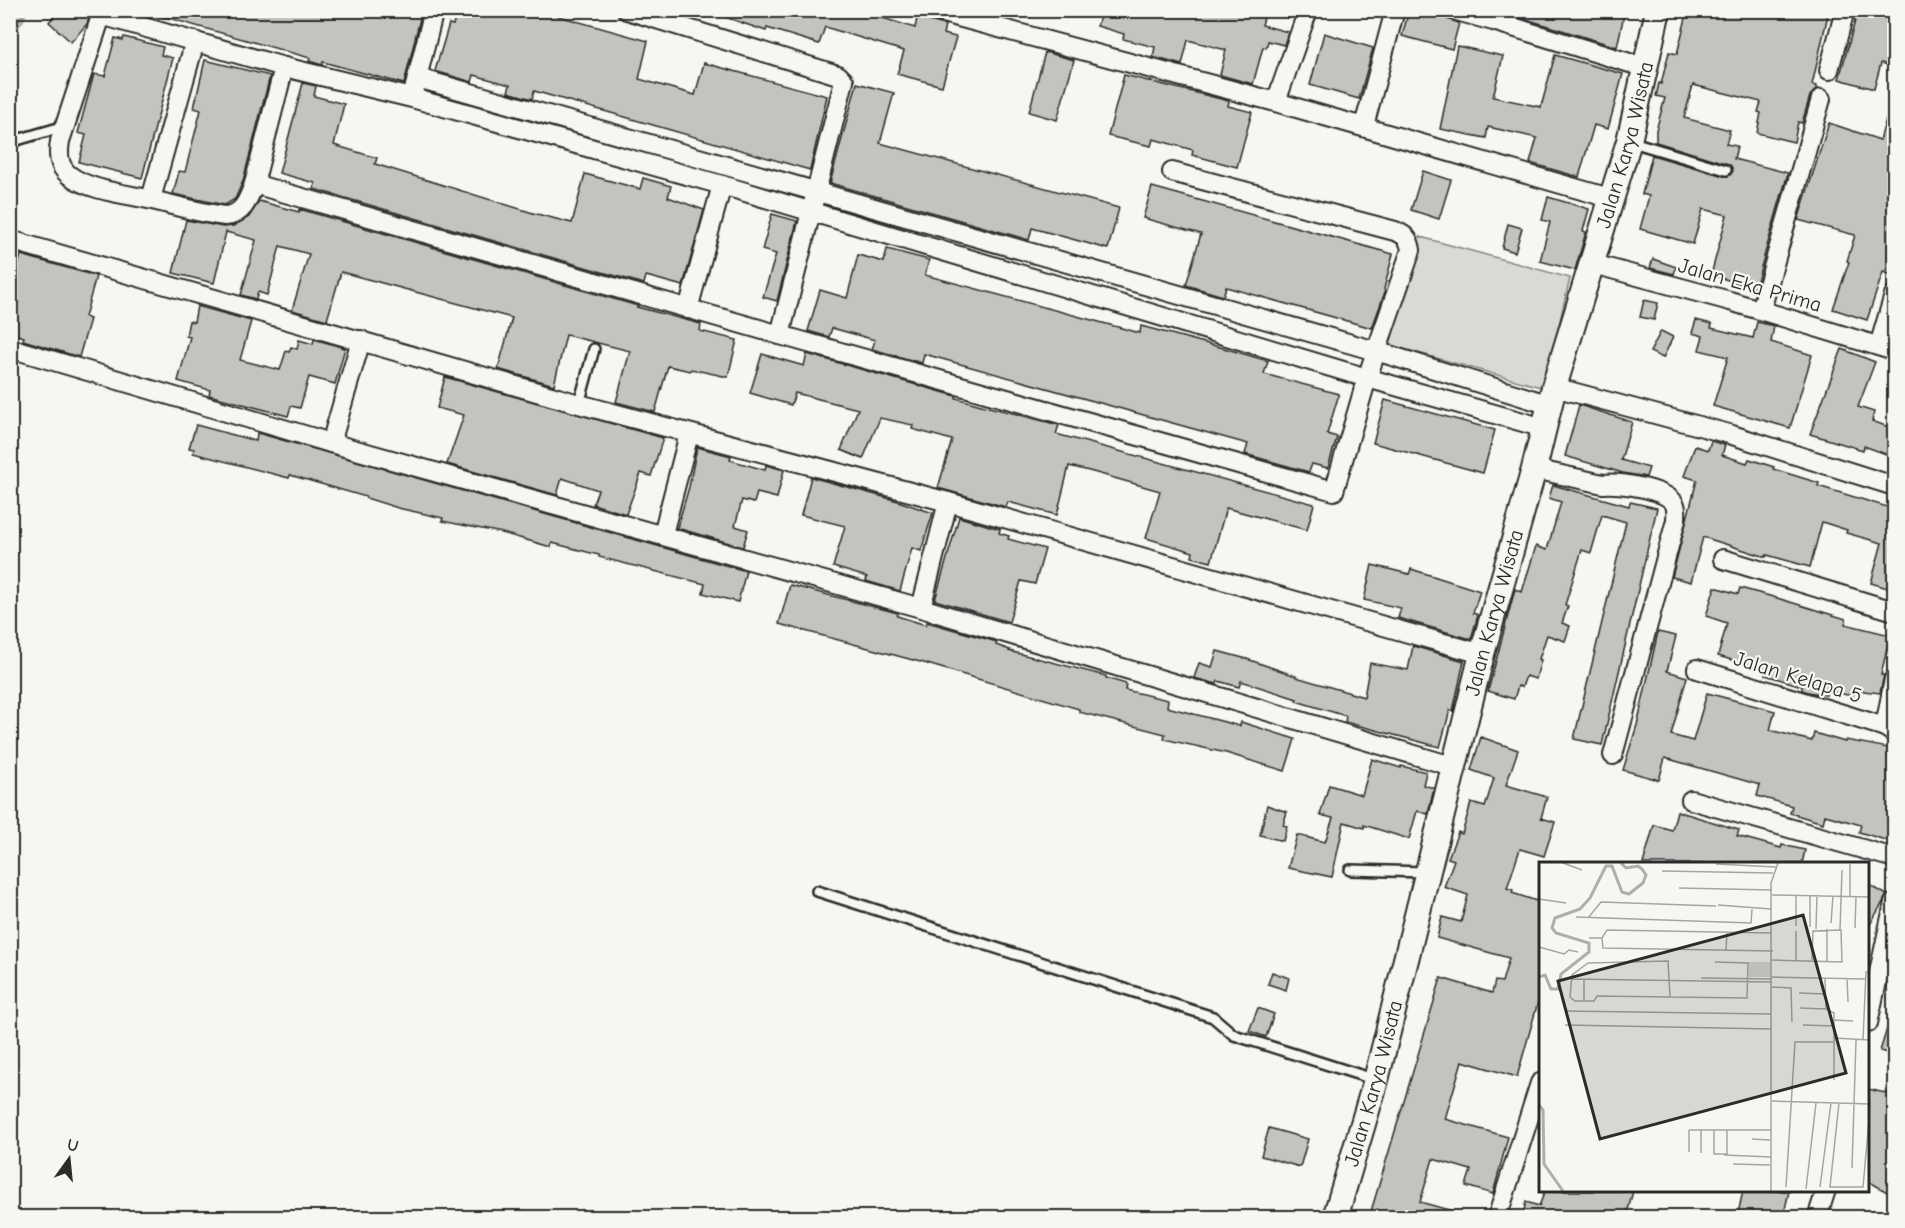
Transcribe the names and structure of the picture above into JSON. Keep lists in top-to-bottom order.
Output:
{
  "streets": {
    "street": ["Jalan Karya Wisata", "Jalan Eka Prima", "Jalan Kelapa 5"]
  },
  "crossings": [
    ["Jalan Karya Wisata", "Jalan Eka Prima"]
  ],
  "north": "top"
}
